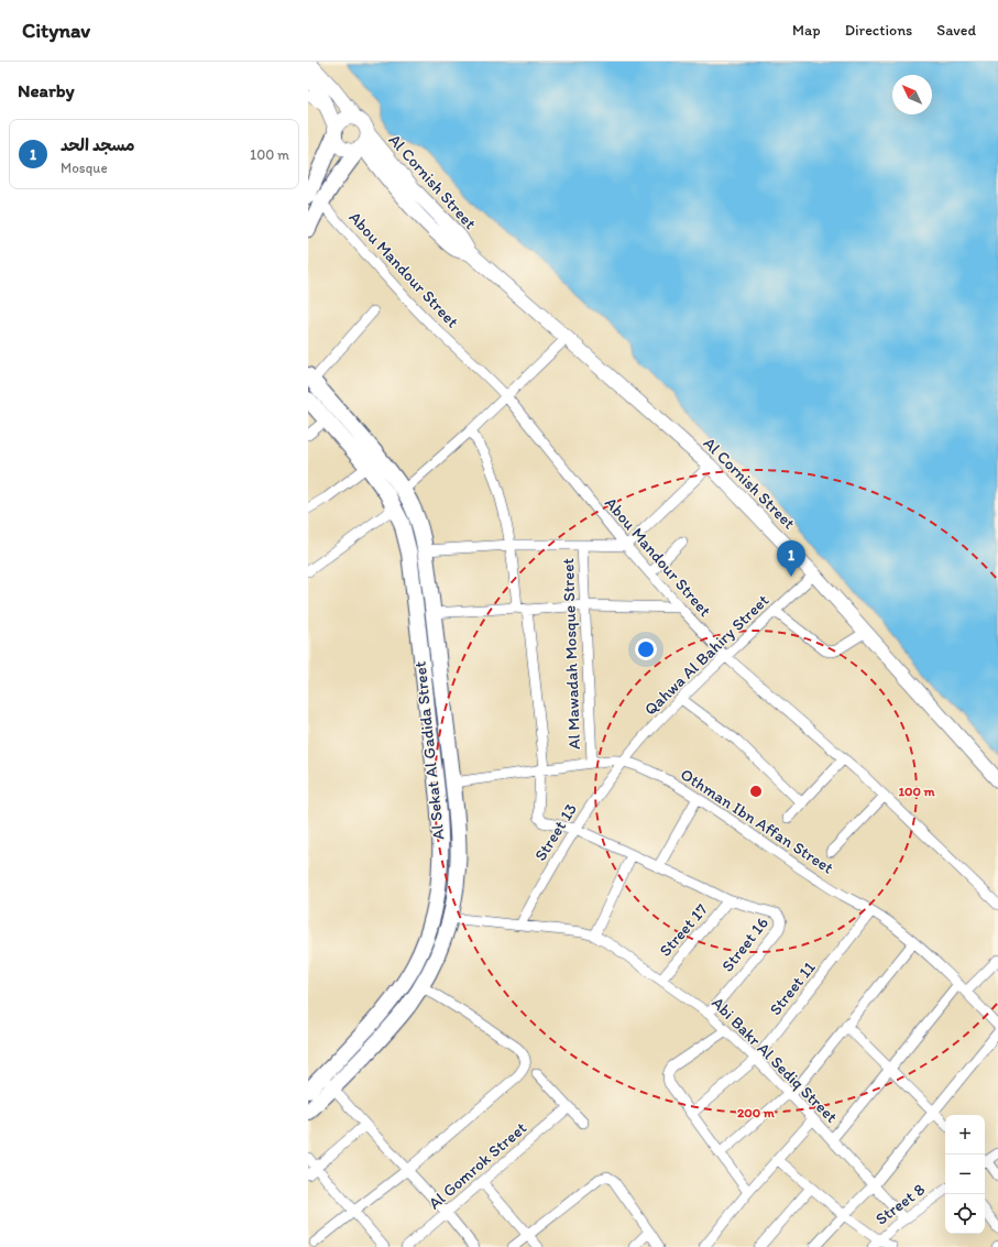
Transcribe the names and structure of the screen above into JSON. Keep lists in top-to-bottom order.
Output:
{
  "streets": {
    "main road": ["Al Cornish Street", "Al Sekat Al Gadida Street"],
    "street": [
      "Abou Mandour Street",
      "Al Mawadah Mosque Street",
      "Qahwa Al Bahiry Street",
      "Othman Ibn Affan Street",
      "Street 13",
      "Street 17",
      "Street 16",
      "Street 11",
      "Abi Bakr Al Sediq Street",
      "Al Gomrok Street",
      "Street 8"
    ]
  },
  "crossings": [
    ["Al Cornish Street", "Qahwa Al Bahiry Street"],
    ["Abou Mandour Street", "Qahwa Al Bahiry Street"],
    ["Al Mawadah Mosque Street", "Othman Ibn Affan Street"],
    ["Qahwa Al Bahiry Street", "Othman Ibn Affan Street"],
    ["Qahwa Al Bahiry Street", "Street 13"],
    ["Al Sekat Al Gadida Street", "Othman Ibn Affan Street"],
    ["Al Sekat Al Gadida Street", "Abi Bakr Al Sediq Street"],
    ["Othman Ibn Affan Street", "Street 13"],
    ["Othman Ibn Affan Street", "Street 11"],
    ["Street 13", "Abi Bakr Al Sediq Street"],
    ["Street 17", "Street 16"],
    ["Street 17", "Abi Bakr Al Sediq Street"],
    ["Street 16", "Abi Bakr Al Sediq Street"],
    ["Street 11", "Abi Bakr Al Sediq Street"],
    ["Abi Bakr Al Sediq Street", "Street 8"]
  ],
  "north": "top left",
  "page": {
    "header": "Citynav",
    "nav": ["Map", "Directions", "Saved"],
    "heading": "Nearby",
    "list": [
      {
        "mark": "1",
        "name": "مسجد الحد",
        "note": "Mosque",
        "value": "100 m"
      }
    ],
    "pins": "1",
    "map_buttons": ["+", "−"]
  },
  "rings": ["100 m", "200 m"]
}
